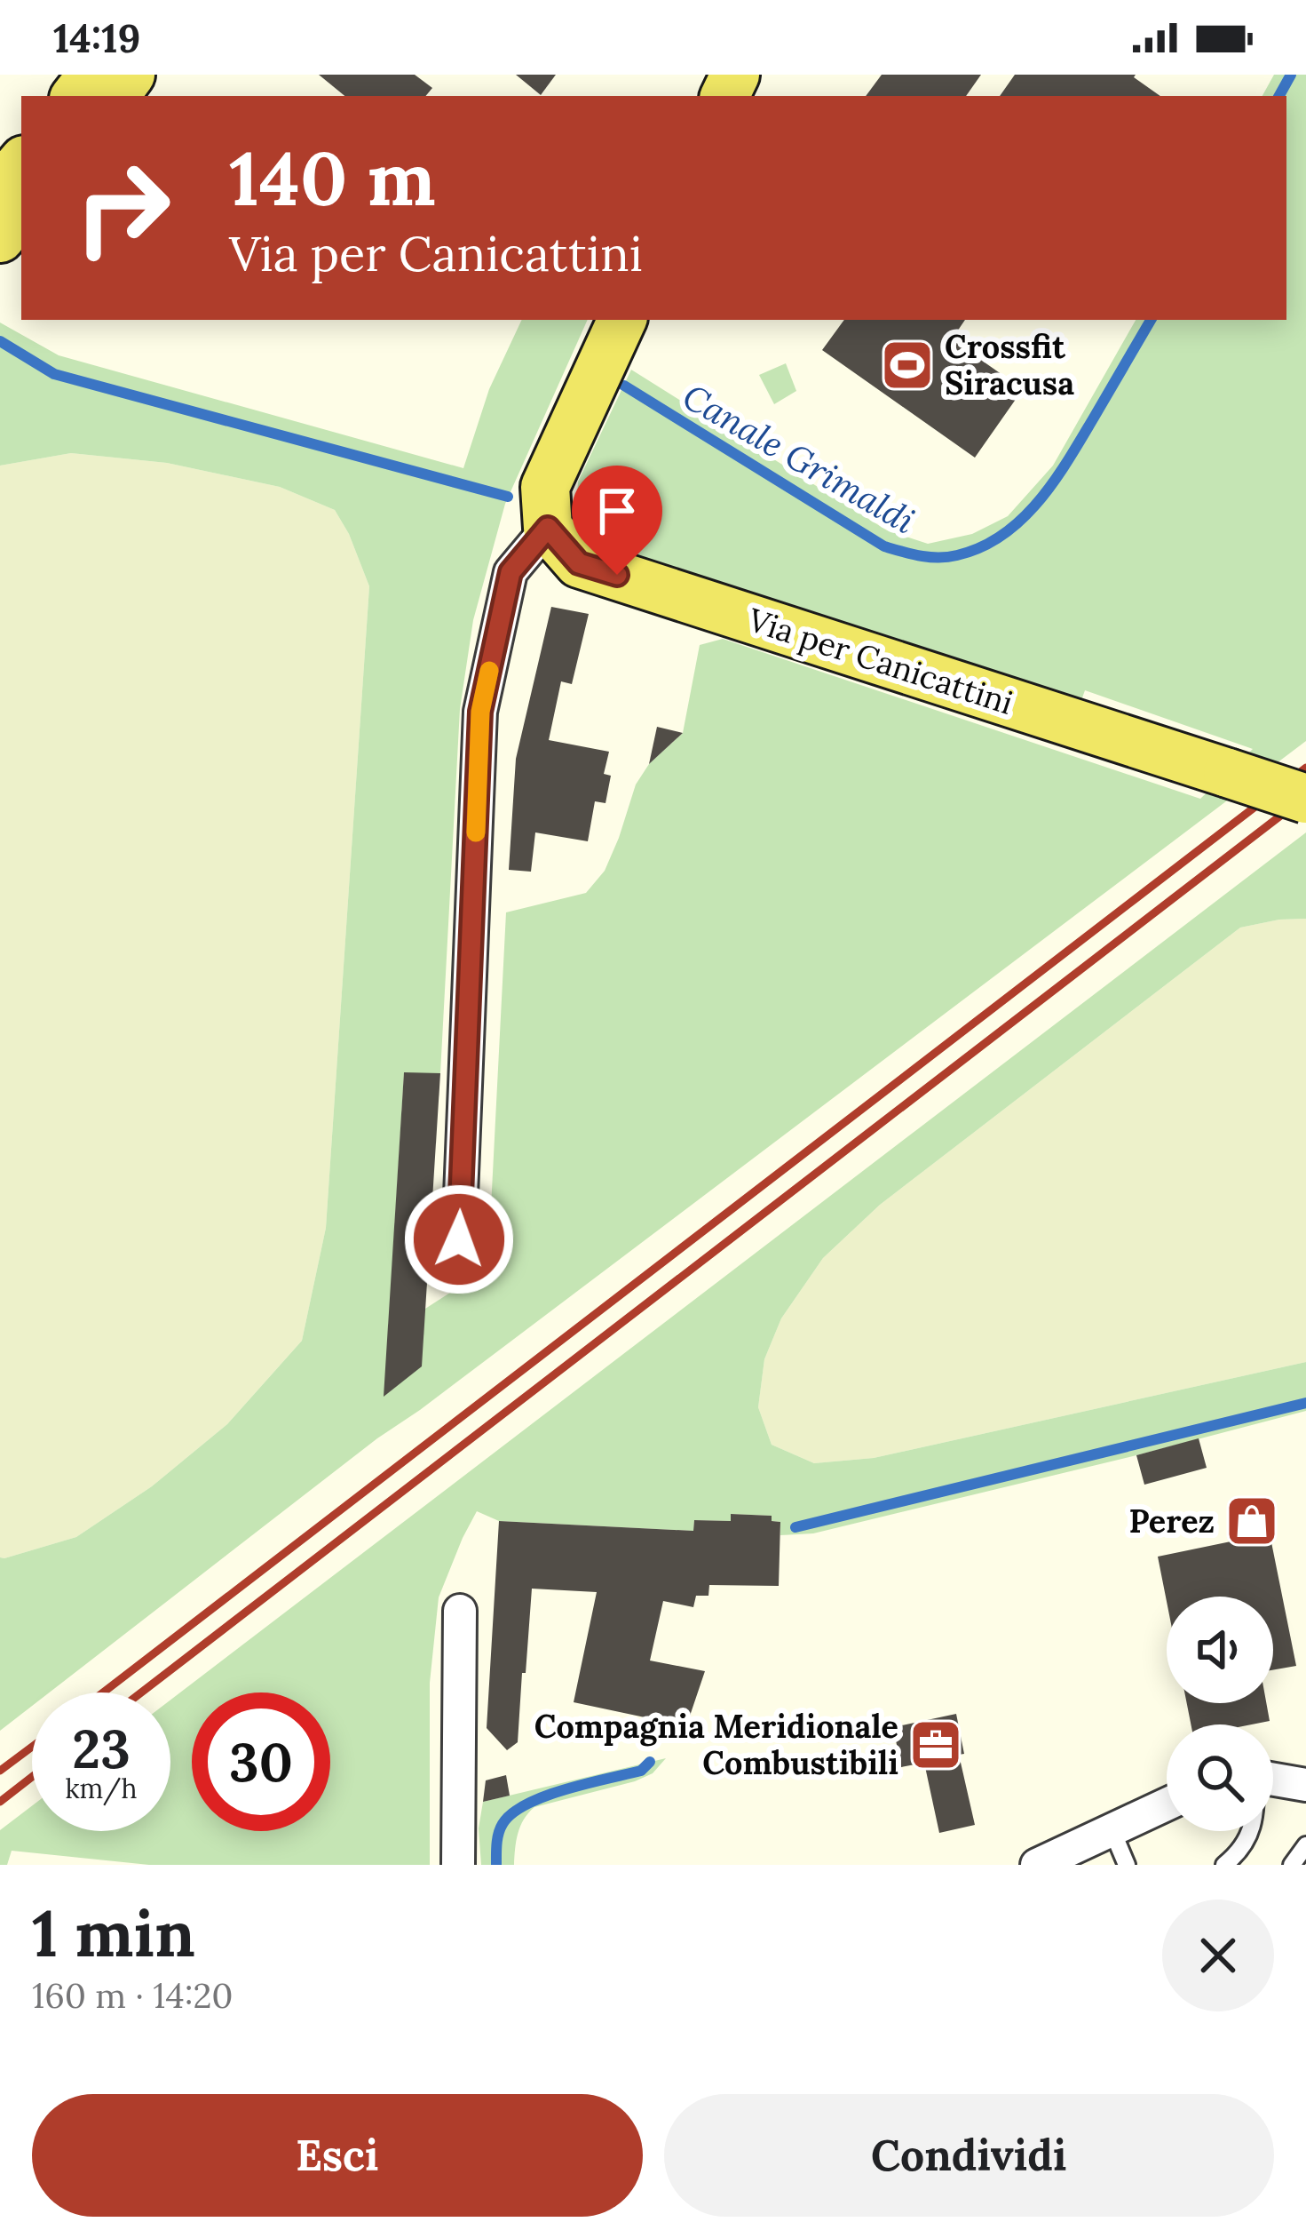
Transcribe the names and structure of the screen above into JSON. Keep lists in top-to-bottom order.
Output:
{
  "streets": {
    "main road": ["Via per Canicattini"]
  },
  "water": ["Canale Grimaldi"],
  "places": {
    "sports": ["Crossfit Siracusa"],
    "shop": ["Perez"],
    "office": ["Compagnia Meridionale Combustibili"]
  },
  "page": {
    "status": "14:19",
    "turn": ["140 m", "Via per Canicattini"],
    "speed": "23 km/h",
    "limit": "30",
    "heading": ["1 min", "160 m · 14:20"],
    "buttons": ["Esci", "Condividi"]
  }
}
